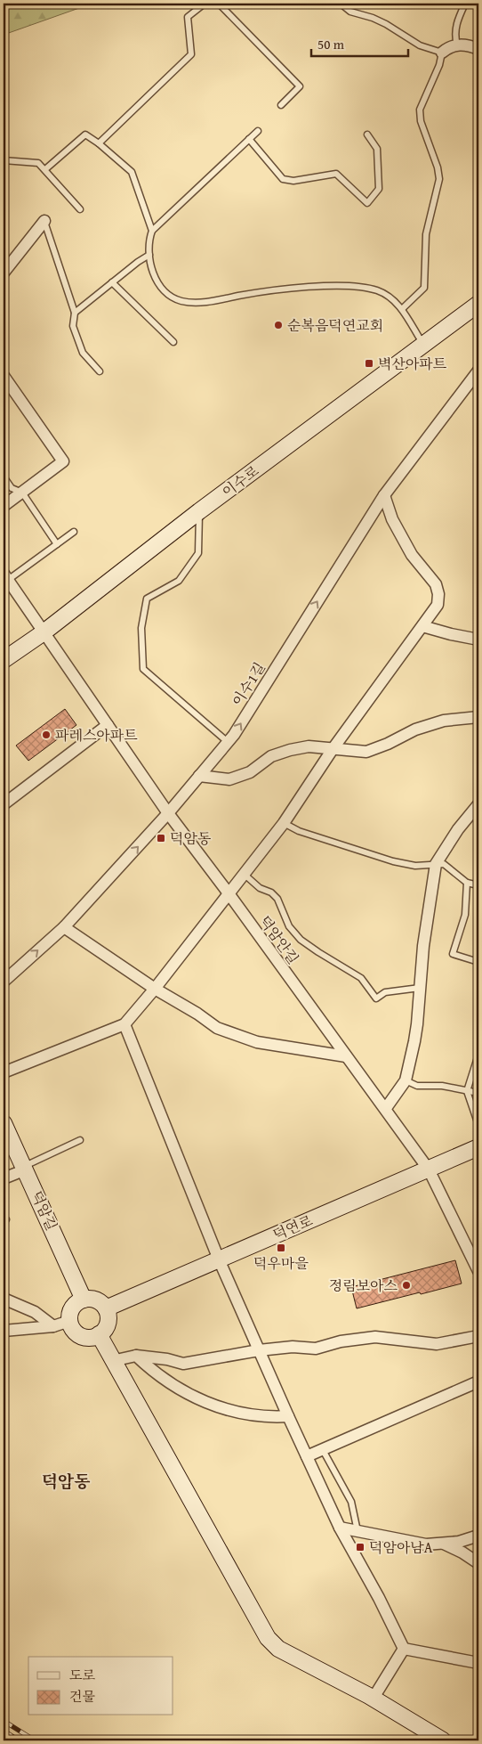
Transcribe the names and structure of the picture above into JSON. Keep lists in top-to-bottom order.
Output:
{
  "streets": {
    "street": [
      "이수로",
      "이수1길",
      "덕암안길",
      "덕암길",
      "덕연로"
    ]
  },
  "crossings": [
    ["이수로", "덕암안길"],
    ["이수1길", "덕암안길"],
    ["덕암안길", "덕연로"],
    ["덕암길", "덕연로"]
  ],
  "districts": ["덕암동"],
  "places": {
    "other": ["순복음덕연교회", "파레스아파트", "정림보아스"],
    "transit": [
      "벽산아파트",
      "덕암동",
      "덕우마을",
      "덕암아남A"
    ]
  },
  "legend": ["도로", "건물"],
  "scale_bar": "50 m"
}
